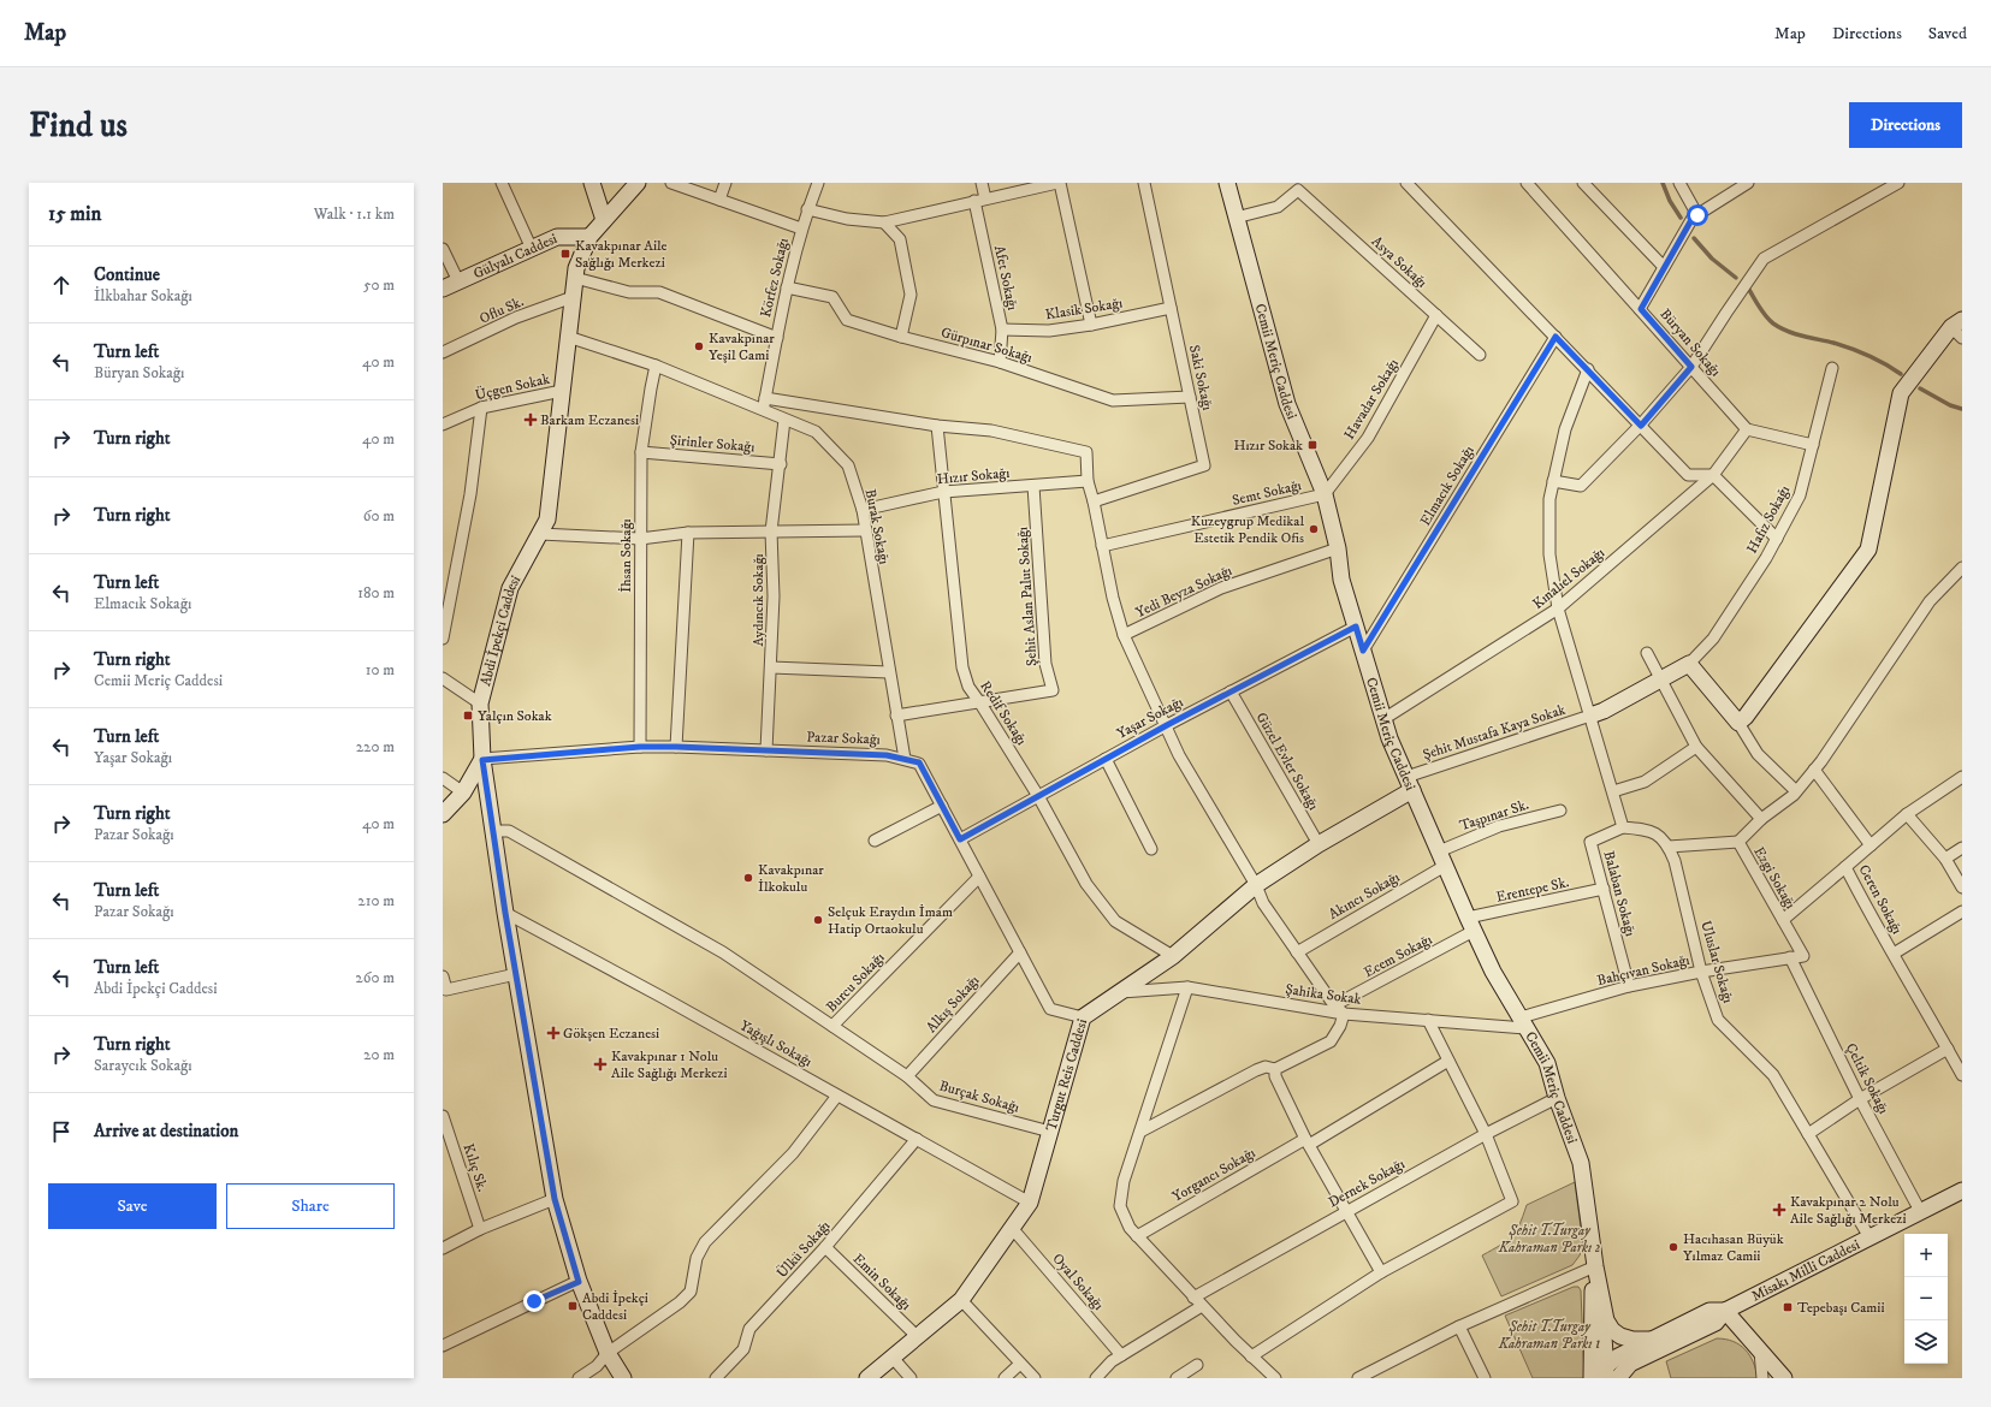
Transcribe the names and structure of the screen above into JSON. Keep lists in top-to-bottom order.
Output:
{
  "streets": {
    "street": [
      "Gülyalı Caddesi",
      "Asya Sokağı",
      "Körfez Sokağı",
      "Afet Sokağı",
      "Klasik Sokağı",
      "Oflu Sk.",
      "Büryan Sokağı",
      "Gürpınar Sokağı",
      "Cemii Meriç Caddesi",
      "Saki Sokağı",
      "Üçgen Sokak",
      "Havadar Sokağı",
      "Şirinler Sokağı",
      "Hızır Sokağı",
      "Elmacık Sokağı",
      "Semt Sokağı",
      "Hafız Sokağı",
      "Burak Sokağı",
      "İhsan Sokağı",
      "Kınalıel Sokağı",
      "Yedi Beyza Sokağı",
      "Şehit Aslan Palut Sokağı",
      "Aydıncık Sokağı",
      "Abdi İpekçi Caddesi",
      "Redif Sokağı",
      "Yaşar Sokağı",
      "Şehit Mustafa Kaya Sokak",
      "Pazar Sokağı",
      "Güzel Evler Sokağı",
      "Taşpınar Sk.",
      "Ezgi Sokağı",
      "Erentepe Sk.",
      "Balaban Sokağı",
      "Akıncı Sokağı",
      "Ceren Sokağı",
      "Ecem Sokağı",
      "Uluslar Sokağı",
      "Bahçıvan Sokağı",
      "Burcu Sokağı",
      "Şahika Sokak",
      "Alkış Sokağı",
      "Yağışlı Sokağı",
      "Turgut Reis Caddesi",
      "Çeltik Sokağı",
      "Burçak Sokağı",
      "Kılıç Sk.",
      "Yorgancı Sokağı",
      "Dernek Sokağı",
      "Ülkü Sokağı",
      "Misakı Milli Caddesi",
      "Emin Sokağı",
      "Oyal Sokağı"
    ]
  },
  "crossings": [
    ["Gülyalı Caddesi", "Abdi İpekçi Caddesi"],
    ["Asya Sokağı", "Cemii Meriç Caddesi"],
    ["Asya Sokağı", "Havadar Sokağı"],
    ["Körfez Sokağı", "Gürpınar Sokağı"],
    ["Körfez Sokağı", "Burak Sokağı"],
    ["Afet Sokağı", "Klasik Sokağı"],
    ["Afet Sokağı", "Gürpınar Sokağı"],
    ["Klasik Sokağı", "Saki Sokağı"],
    ["Oflu Sk.", "Abdi İpekçi Caddesi"],
    ["Büryan Sokağı", "Kınalıel Sokağı"],
    ["Gürpınar Sokağı", "Saki Sokağı"],
    ["Cemii Meriç Caddesi", "Havadar Sokağı"],
    ["Cemii Meriç Caddesi", "Elmacık Sokağı"],
    ["Cemii Meriç Caddesi", "Semt Sokağı"],
    ["Cemii Meriç Caddesi", "Kınalıel Sokağı"],
    ["Cemii Meriç Caddesi", "Yedi Beyza Sokağı"],
    ["Cemii Meriç Caddesi", "Yaşar Sokağı"],
    ["Cemii Meriç Caddesi", "Şehit Mustafa Kaya Sokak"],
    ["Cemii Meriç Caddesi", "Taşpınar Sk."],
    ["Cemii Meriç Caddesi", "Erentepe Sk."],
    ["Cemii Meriç Caddesi", "Akıncı Sokağı"],
    ["Cemii Meriç Caddesi", "Ecem Sokağı"],
    ["Cemii Meriç Caddesi", "Bahçıvan Sokağı"],
    ["Cemii Meriç Caddesi", "Şahika Sokak"],
    ["Cemii Meriç Caddesi", "Turgut Reis Caddesi"],
    ["Cemii Meriç Caddesi", "Dernek Sokağı"],
    ["Üçgen Sokak", "Abdi İpekçi Caddesi"],
    ["Havadar Sokağı", "Semt Sokağı"],
    ["Şirinler Sokağı", "İhsan Sokağı"],
    ["Hızır Sokağı", "Burak Sokağı"],
    ["Hızır Sokağı", "Şehit Aslan Palut Sokağı"],
    ["Hızır Sokağı", "Redif Sokağı"],
    ["Burak Sokağı", "İhsan Sokağı"],
    ["Burak Sokağı", "Şehit Aslan Palut Sokağı"],
    ["Burak Sokağı", "Abdi İpekçi Caddesi"],
    ["Burak Sokağı", "Pazar Sokağı"],
    ["İhsan Sokağı", "Pazar Sokağı"],
    ["Şehit Aslan Palut Sokağı", "Redif Sokağı"],
    ["Aydıncık Sokağı", "Pazar Sokağı"],
    ["Abdi İpekçi Caddesi", "Pazar Sokağı"],
    ["Abdi İpekçi Caddesi", "Yağışlı Sokağı"],
    ["Abdi İpekçi Caddesi", "Burçak Sokağı"],
    ["Redif Sokağı", "Yaşar Sokağı"],
    ["Redif Sokağı", "Turgut Reis Caddesi"],
    ["Yaşar Sokağı", "Pazar Sokağı"],
    ["Yaşar Sokağı", "Güzel Evler Sokağı"],
    ["Şehit Mustafa Kaya Sokak", "Turgut Reis Caddesi"],
    ["Pazar Sokağı", "Burcu Sokağı"],
    ["Pazar Sokağı", "Alkış Sokağı"],
    ["Pazar Sokağı", "Turgut Reis Caddesi"],
    ["Güzel Evler Sokağı", "Turgut Reis Caddesi"],
    ["Ezgi Sokağı", "Bahçıvan Sokağı"],
    ["Erentepe Sk.", "Balaban Sokağı"],
    ["Erentepe Sk.", "Ecem Sokağı"],
    ["Balaban Sokağı", "Uluslar Sokağı"],
    ["Balaban Sokağı", "Bahçıvan Sokağı"],
    ["Uluslar Sokağı", "Bahçıvan Sokağı"],
    ["Uluslar Sokağı", "Misakı Milli Caddesi"],
    ["Bahçıvan Sokağı", "Şahika Sokak"],
    ["Bahçıvan Sokağı", "Çeltik Sokağı"],
    ["Burcu Sokağı", "Burçak Sokağı"],
    ["Şahika Sokak", "Turgut Reis Caddesi"],
    ["Alkış Sokağı", "Burçak Sokağı"],
    ["Yağışlı Sokağı", "Turgut Reis Caddesi"],
    ["Yağışlı Sokağı", "Ülkü Sokağı"],
    ["Turgut Reis Caddesi", "Burçak Sokağı"],
    ["Turgut Reis Caddesi", "Emin Sokağı"],
    ["Turgut Reis Caddesi", "Oyal Sokağı"],
    ["Çeltik Sokağı", "Misakı Milli Caddesi"],
    ["Ülkü Sokağı", "Emin Sokağı"]
  ],
  "parks": ["Şehit T.Turgay Kahraman Parkı 2", "Şehit T.Turgay Kahraman Parkı 1"],
  "places": {
    "transit": [
      "Kavakpınar Aile Sağlığı Merkezi",
      "Hızır Sokak",
      "Yalçın Sokak",
      "Abdi İpekçi Caddesi",
      "Tepebaşı Camii"
    ],
    "other": [
      "Kavakpınar Yeşil Cami",
      "Kuzeygrup Medikal Estetik Pendik Ofis",
      "Kavakpınar İlkokulu",
      "Selçuk Eraydın İmam Hatip Ortaokulu",
      "Hacıhasan Büyük Yılmaz Camii"
    ],
    "health": [
      "Barkam Eczanesi",
      "Gökşen Eczanesi",
      "Kavakpınar 1 Nolu Aile Sağlığı Merkezi",
      "Kavakpınar 2 Nolu Aile Sağlığı Merkezi"
    ]
  },
  "page": {
    "header": "Map",
    "nav": ["Map", "Directions", "Saved"],
    "buttons": [
      "Directions",
      ["Save", "Share"]
    ],
    "title": "Find us",
    "heading": ["15 min", "Walk · 1.1 km"],
    "list": [
      ["Continue", "İlkbahar Sokağı", "50 m"],
      ["Turn left", "Büryan Sokağı", "40 m"],
      ["Turn right", "40 m"],
      ["Turn right", "60 m"],
      ["Turn left", "Elmacık Sokağı", "180 m"],
      ["Turn right", "Cemii Meriç Caddesi", "10 m"],
      ["Turn left", "Yaşar Sokağı", "220 m"],
      ["Turn right", "Pazar Sokağı", "40 m"],
      ["Turn left", "Pazar Sokağı", "210 m"],
      ["Turn left", "Abdi İpekçi Caddesi", "260 m"],
      ["Turn right", "Saraycık Sokağı", "20 m"],
      "Arrive at destination"
    ],
    "map_buttons": ["+", "−"]
  }
}
